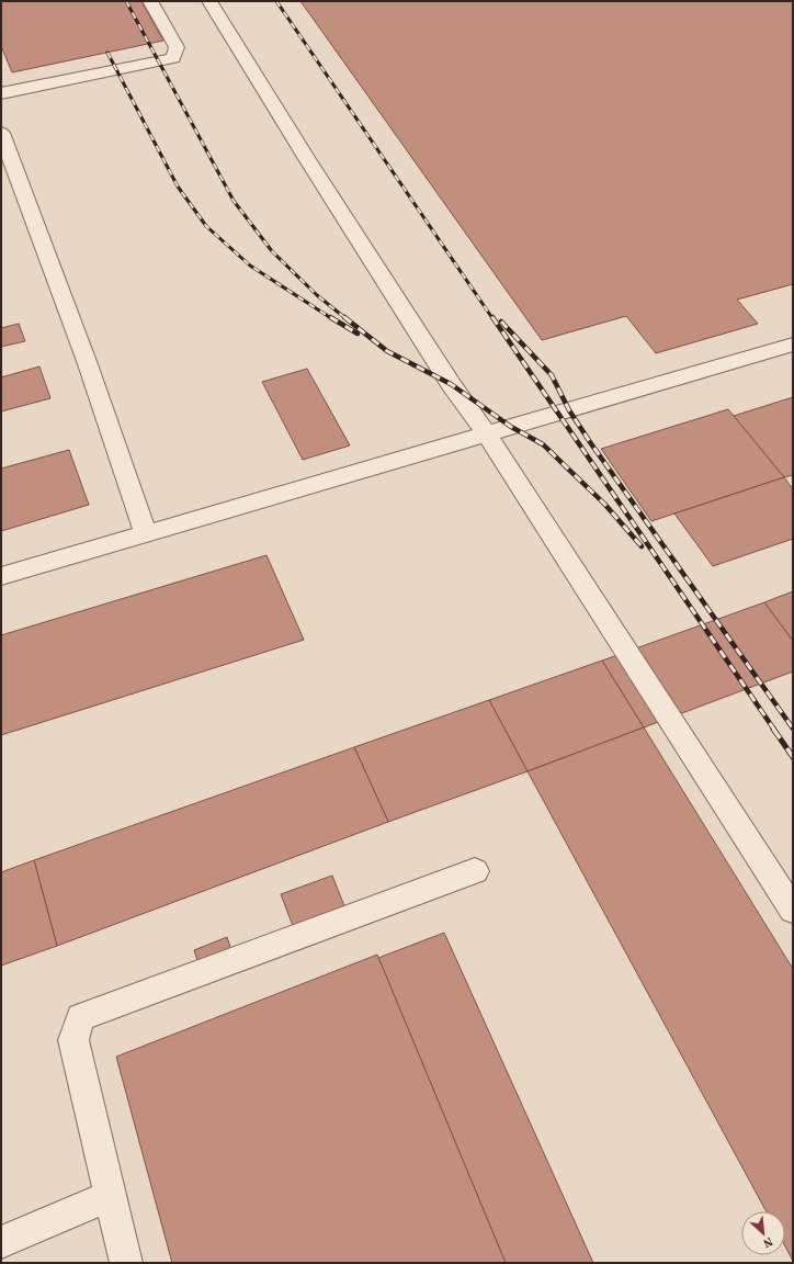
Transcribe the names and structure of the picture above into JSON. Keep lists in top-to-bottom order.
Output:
{
  "north": "bottom right"
}
